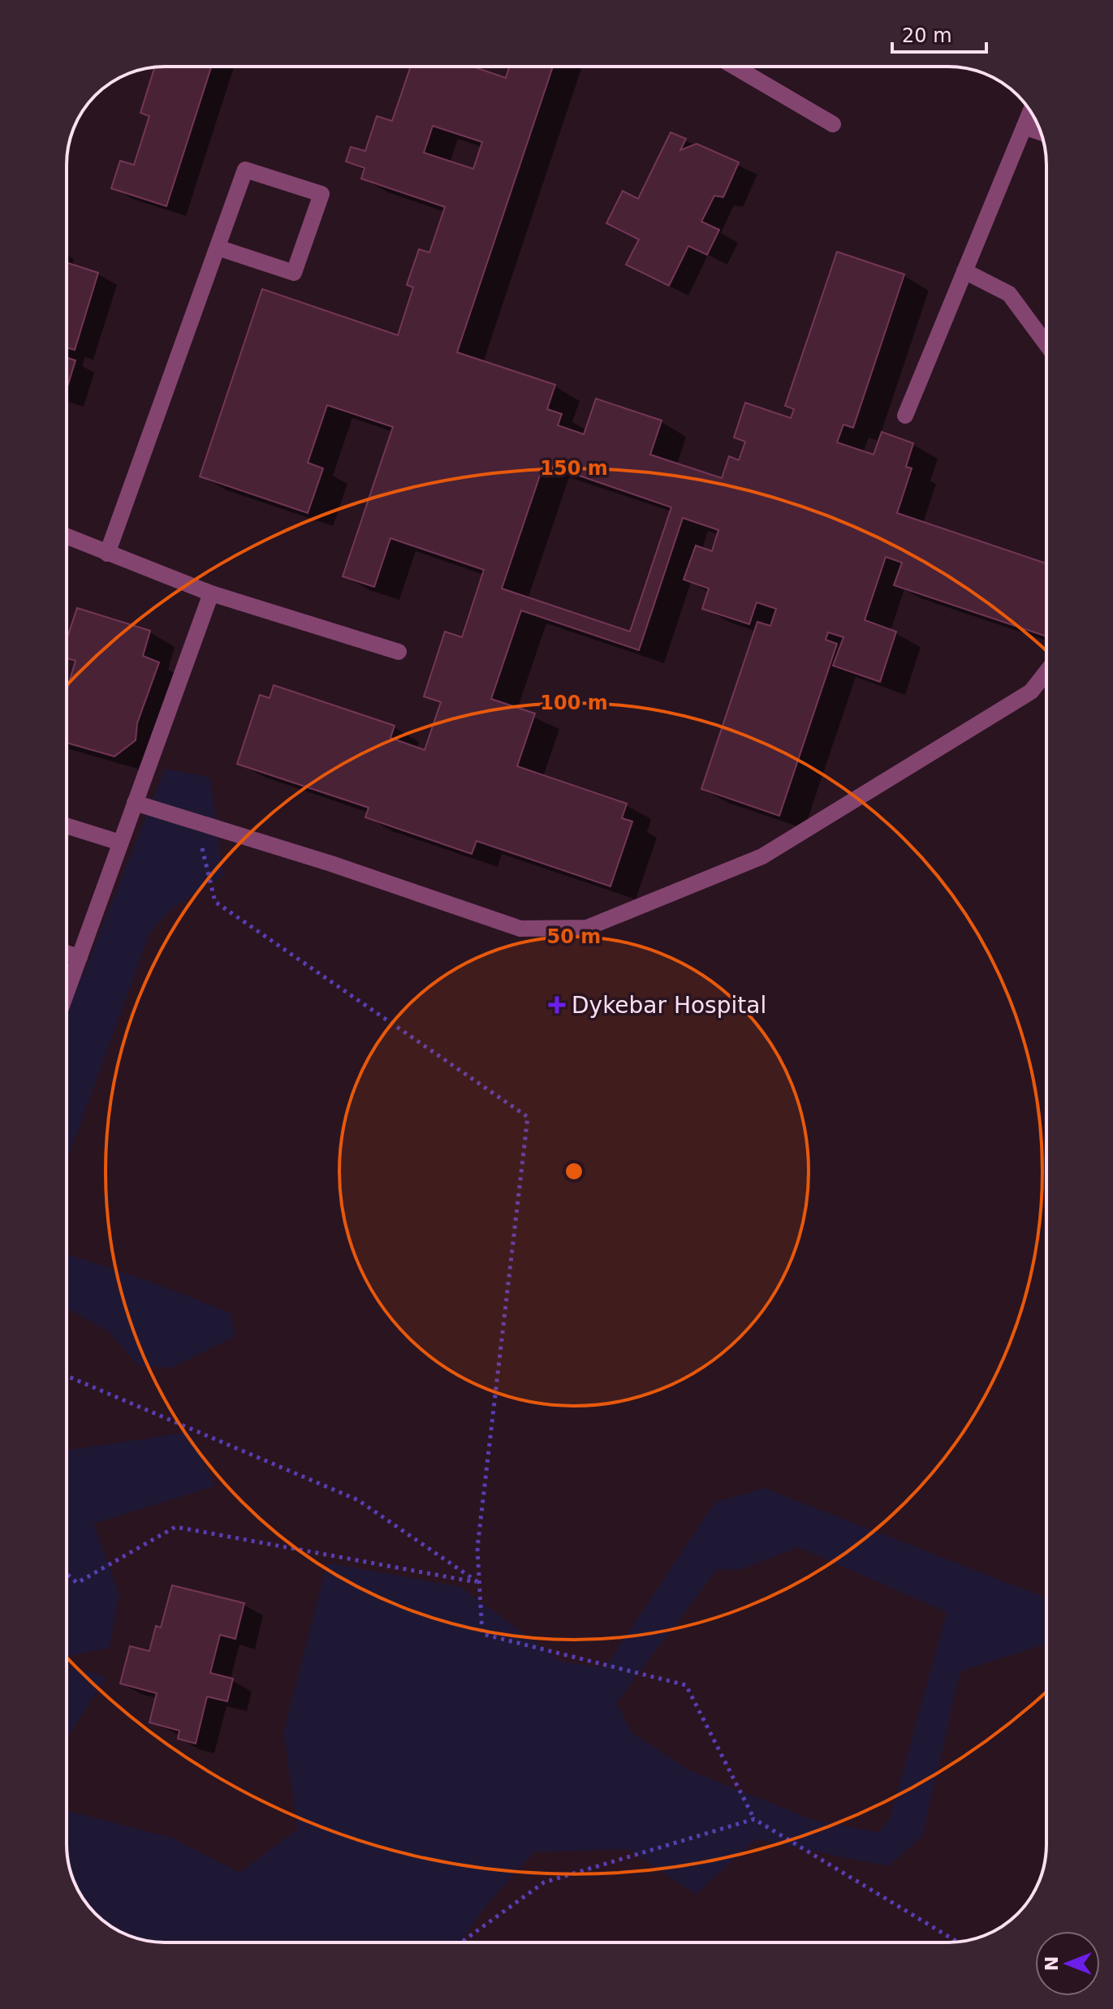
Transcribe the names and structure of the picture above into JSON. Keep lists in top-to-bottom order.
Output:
{
  "places": {
    "health": ["Dykebar Hospital"]
  },
  "scale_bar": "20 m",
  "north": "left",
  "rings": ["150 m", "100 m", "50 m"]
}
